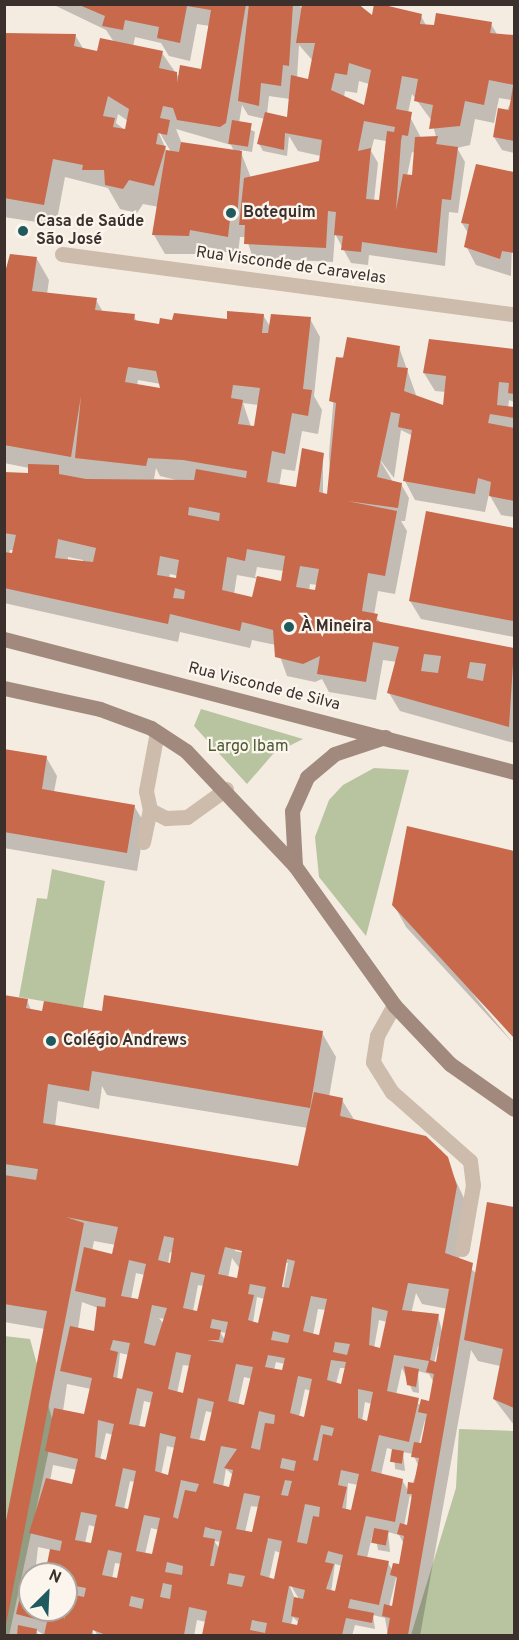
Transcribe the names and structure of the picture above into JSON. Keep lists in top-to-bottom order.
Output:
{
  "streets": {
    "main road": ["Rua Visconde de Silva"],
    "street": ["Rua Visconde de Caravelas"]
  },
  "parks": ["Largo Ibam"],
  "places": [
    "Botequim",
    "Casa de Saúde São José",
    "À Mineira",
    "Colégio Andrews"
  ],
  "north": "top right"
}
